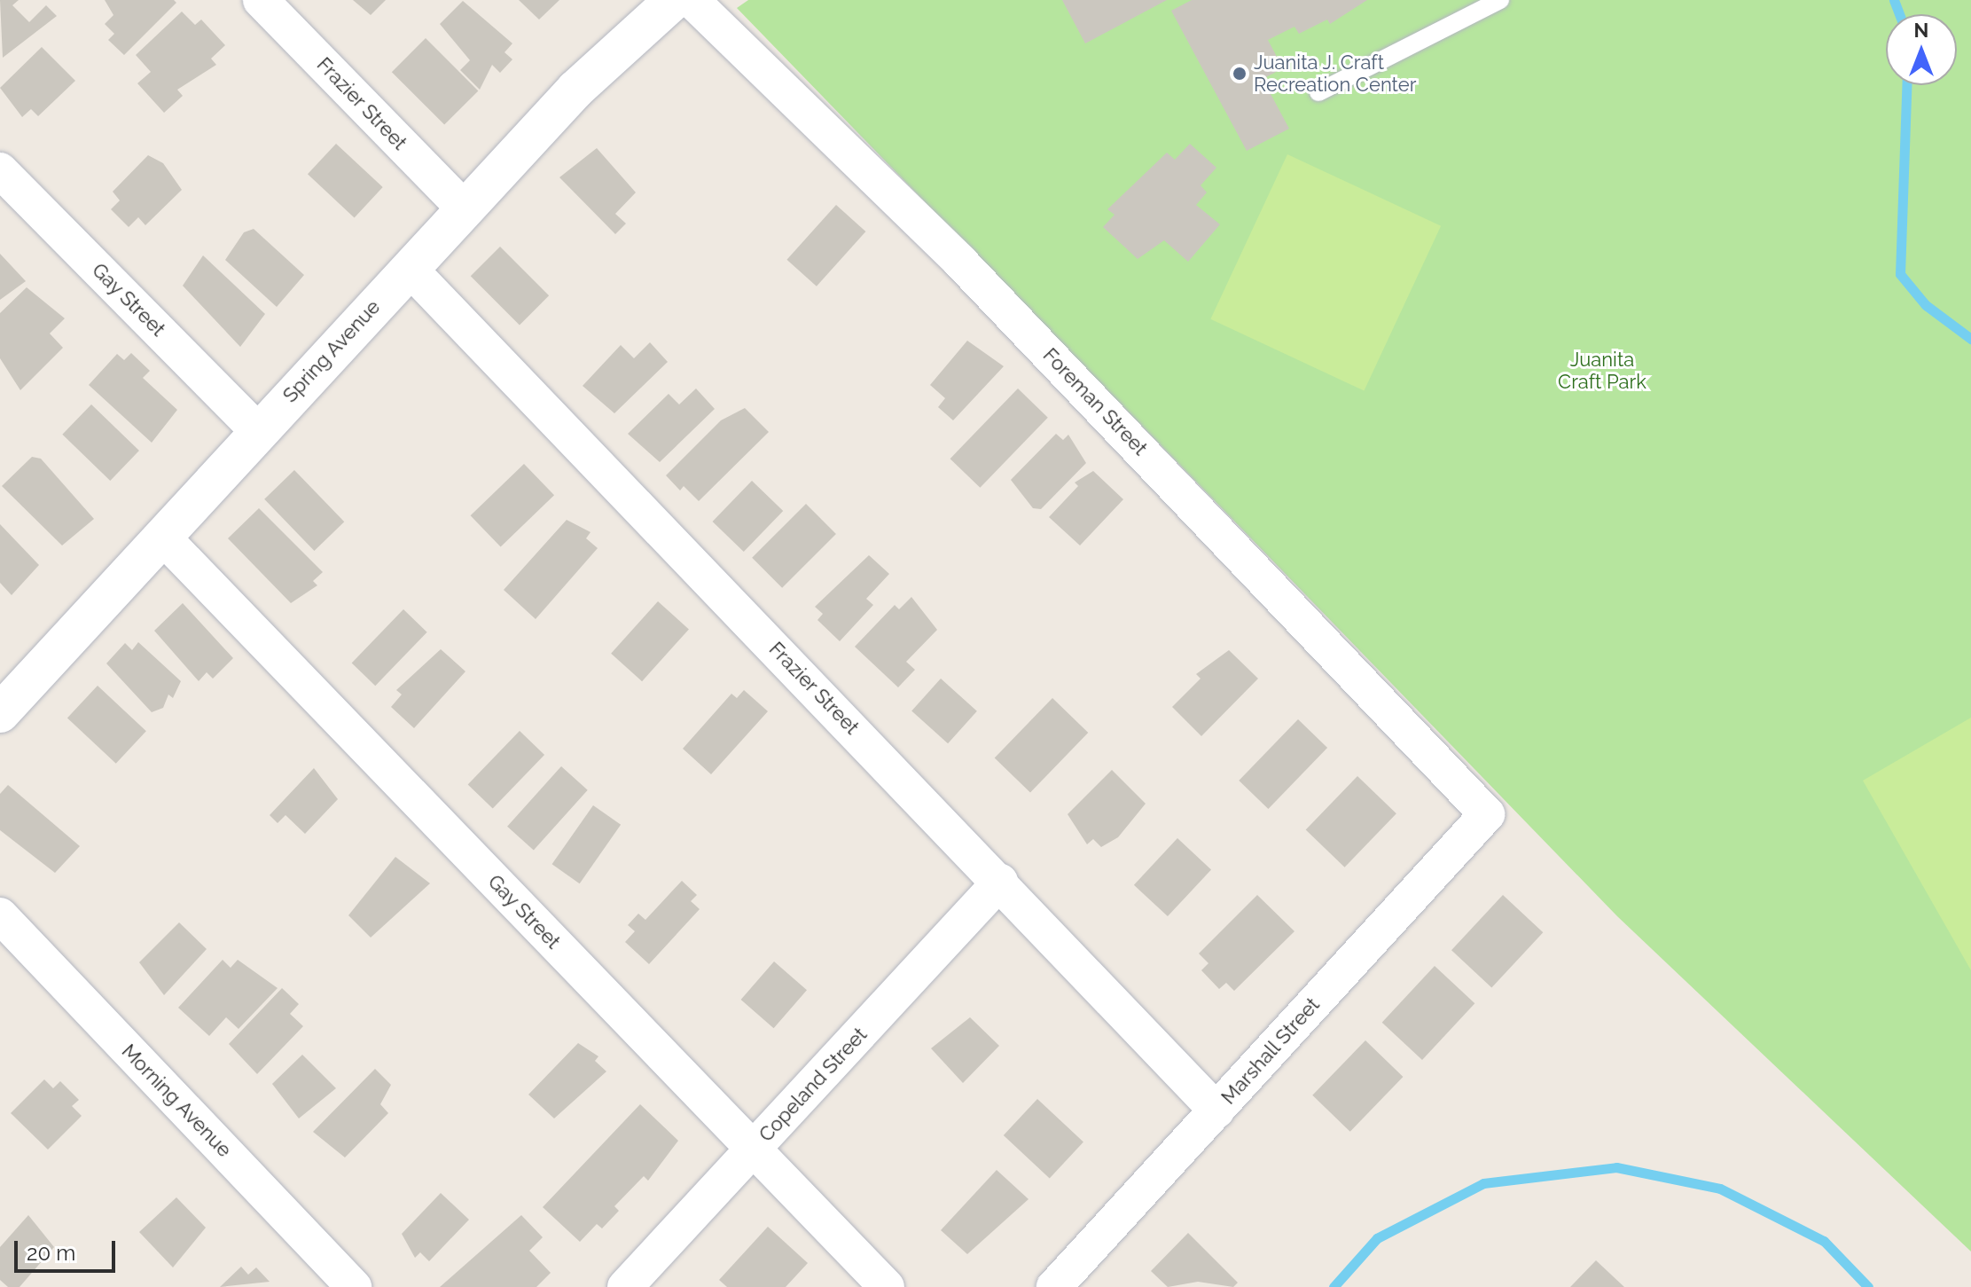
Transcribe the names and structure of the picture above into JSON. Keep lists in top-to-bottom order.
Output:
{
  "streets": {
    "street": [
      "Frazier Street",
      "Gay Street",
      "Spring Avenue",
      "Foreman Street",
      "Marshall Street",
      "Copeland Street",
      "Morning Avenue"
    ]
  },
  "crossings": [
    ["Frazier Street", "Spring Avenue"],
    ["Frazier Street", "Marshall Street"],
    ["Frazier Street", "Copeland Street"],
    ["Gay Street", "Spring Avenue"],
    ["Gay Street", "Copeland Street"],
    ["Foreman Street", "Marshall Street"]
  ],
  "parks": ["Juanita Craft Park"],
  "places": ["Juanita J. Craft Recreation Center"],
  "scale_bar": "20 m",
  "north": "top"
}
